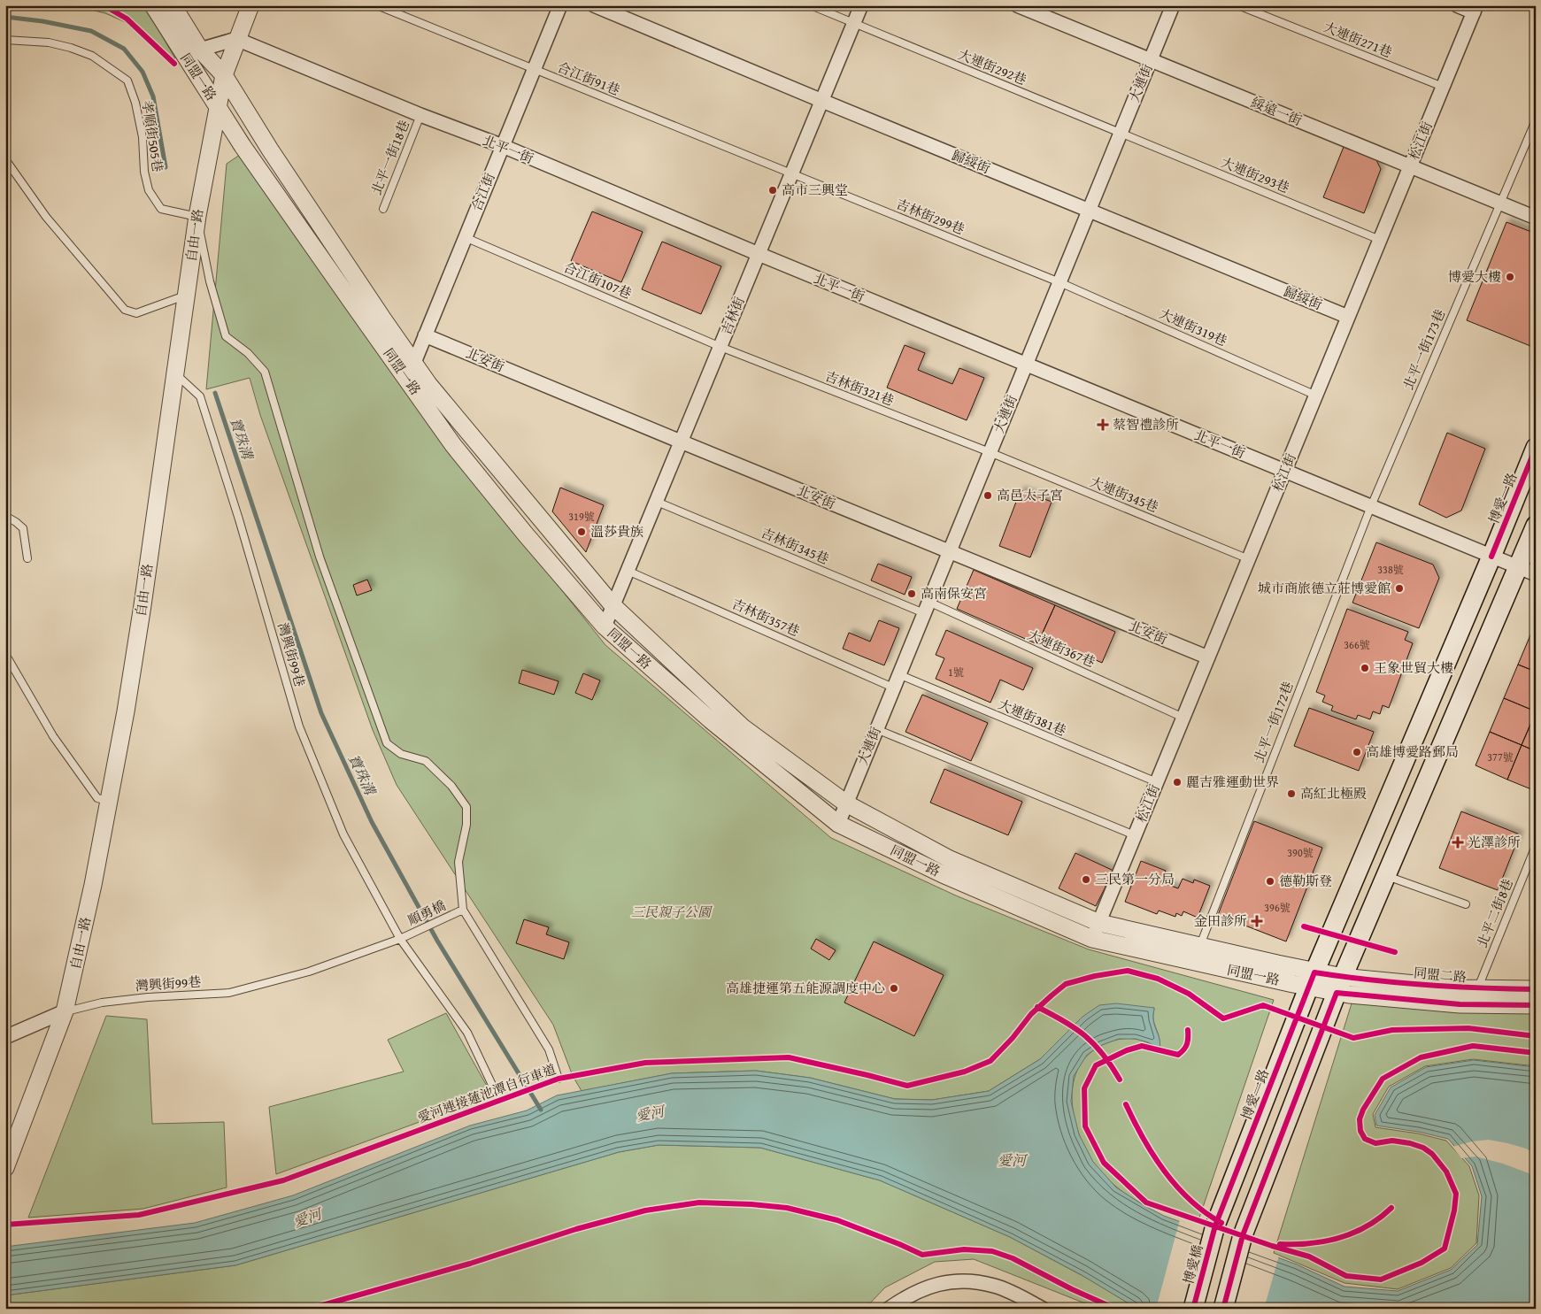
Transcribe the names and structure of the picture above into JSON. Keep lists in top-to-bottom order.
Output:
{
  "streets": {
    "main road": ["博愛一路", "博愛橋"],
    "street": [
      "同盟一路",
      "大連街",
      "綏遠一街",
      "松江街",
      "北平一街",
      "歸綏街",
      "合江街",
      "自由一路",
      "吉林街",
      "北安街",
      "同盟二路"
    ],
    "lane": [
      "大連街271巷",
      "大連街292巷",
      "合江街91巷",
      "孝順街505巷",
      "北平一街18巷",
      "大連街293巷",
      "吉林街299巷",
      "合江街107巷",
      "大連街319巷",
      "北平一街173巷",
      "吉林街321巷",
      "大連街345巷",
      "吉林街345巷",
      "吉林街357巷",
      "大連街367巷",
      "灣興街99巷",
      "大連街381巷",
      "北平一街172巷",
      "順勇橋",
      "北平二街8巷"
    ],
    "cycle path": ["愛河連接蓮池潭自行車道"]
  },
  "crossings": [
    ["大連街271巷", "松江街"],
    ["大連街292巷", "大連街"],
    ["大連街292巷", "大連街293巷"],
    ["大連街292巷", "吉林街"],
    ["同盟一路", "大連街"],
    ["同盟一路", "松江街"],
    ["同盟一路", "合江街"],
    ["同盟一路", "自由一路"],
    ["同盟一路", "吉林街"],
    ["同盟一路", "博愛一路"],
    ["同盟一路", "北平一街172巷"],
    ["同盟一路", "同盟二路"],
    ["合江街91巷", "合江街"],
    ["合江街91巷", "吉林街299巷"],
    ["合江街91巷", "吉林街"],
    ["大連街", "綏遠一街"],
    ["大連街", "北平一街"],
    ["大連街", "歸綏街"],
    ["大連街", "大連街293巷"],
    ["大連街", "吉林街299巷"],
    ["大連街", "大連街319巷"],
    ["大連街", "北安街"],
    ["大連街", "吉林街321巷"],
    ["大連街", "大連街345巷"],
    ["大連街", "吉林街345巷"],
    ["大連街", "吉林街357巷"],
    ["大連街", "大連街367巷"],
    ["大連街", "大連街381巷"],
    ["綏遠一街", "松江街"],
    ["綏遠一街", "北平一街173巷"],
    ["孝順街505巷", "自由一路"],
    ["松江街", "北平一街"],
    ["松江街", "歸綏街"],
    ["松江街", "大連街293巷"],
    ["松江街", "大連街319巷"],
    ["松江街", "北安街"],
    ["松江街", "大連街345巷"],
    ["松江街", "大連街367巷"],
    ["松江街", "大連街381巷"],
    ["北平一街", "北平一街18巷"],
    ["北平一街", "合江街"],
    ["北平一街", "自由一路"],
    ["北平一街", "吉林街"],
    ["北平一街", "北平一街173巷"],
    ["北平一街", "博愛一路"],
    ["北平一街", "北平一街172巷"],
    ["歸綏街", "吉林街"],
    ["合江街", "合江街107巷"],
    ["合江街", "北安街"],
    ["吉林街299巷", "吉林街"],
    ["吉林街299巷", "大連街319巷"],
    ["自由一路", "灣興街99巷"],
    ["合江街107巷", "吉林街"],
    ["合江街107巷", "吉林街321巷"],
    ["吉林街", "北安街"],
    ["吉林街", "吉林街321巷"],
    ["吉林街", "吉林街345巷"],
    ["吉林街", "吉林街357巷"],
    ["北平一街173巷", "北平一街172巷"],
    ["吉林街321巷", "大連街345巷"],
    ["博愛一路", "博愛橋"],
    ["吉林街345巷", "大連街367巷"],
    ["灣興街99巷", "順勇橋"],
    ["北平二街8巷", "同盟二路"]
  ],
  "water": ["寶珠溝", "愛河"],
  "parks": ["三民親子公園"],
  "places": {
    "other": [
      "高市三興堂",
      "博愛大樓",
      "高邑太子宮",
      "溫莎貴族",
      "城市商旅德立莊博愛館",
      "高南保安宮",
      "王象世貿大樓",
      "高雄博愛路郵局",
      "麗吉雅運動世界",
      "高紅北極殿",
      "三民第一分局",
      "德勒斯登",
      "高雄捷運第五能源調度中心"
    ],
    "health": ["蔡智禮診所", "光澤診所", "金田診所"]
  },
  "house_numbers": [
    "319號",
    "338號",
    "366號",
    "1號",
    "377號",
    "390號",
    "396號"
  ]
}
